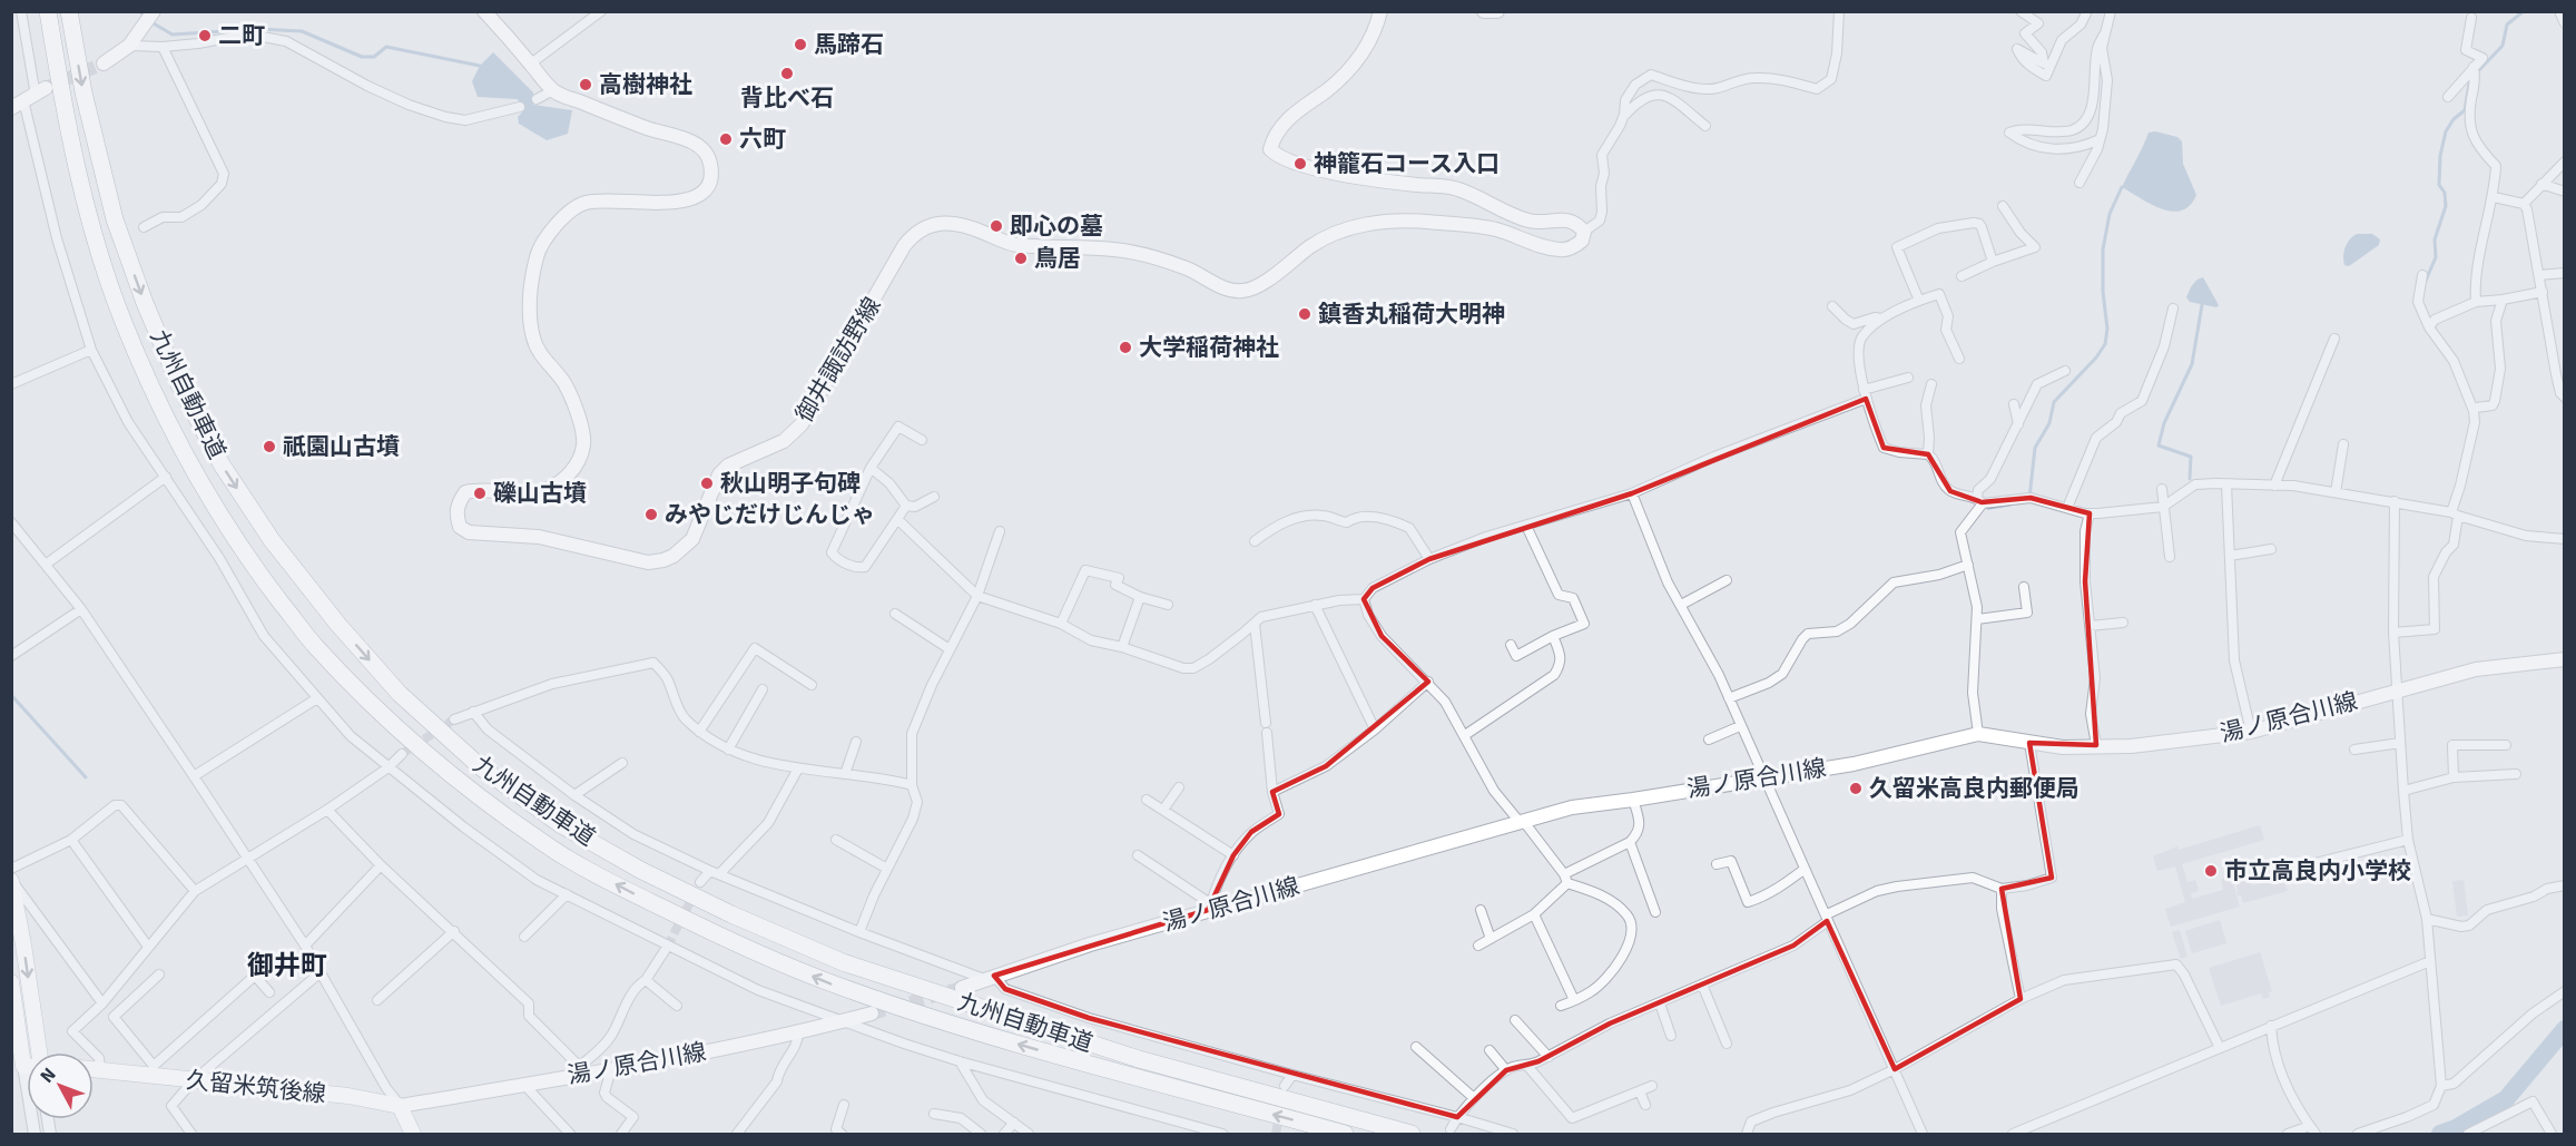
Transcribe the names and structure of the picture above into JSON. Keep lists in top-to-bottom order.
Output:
{
  "streets": {
    "highway": ["九州自動車道"],
    "main road": ["御井諏訪野線", "湯ノ原合川線", "久留米筑後線"]
  },
  "crossings": [
    ["湯ノ原合川線", "久留米筑後線"]
  ],
  "districts": ["御井町"],
  "places": [
    "二町",
    "馬蹄石",
    "背比べ石",
    "高樹神社",
    "六町",
    "神籠石コース入口",
    "即心の墓",
    "鳥居",
    "鎮香丸稲荷大明神",
    "大学稲荷神社",
    "祇園山古墳",
    "秋山明子句碑",
    "礫山古墳",
    "みやじだけじんじゃ",
    "久留米高良内郵便局",
    "市立高良内小学校"
  ],
  "north": "top left"
}
